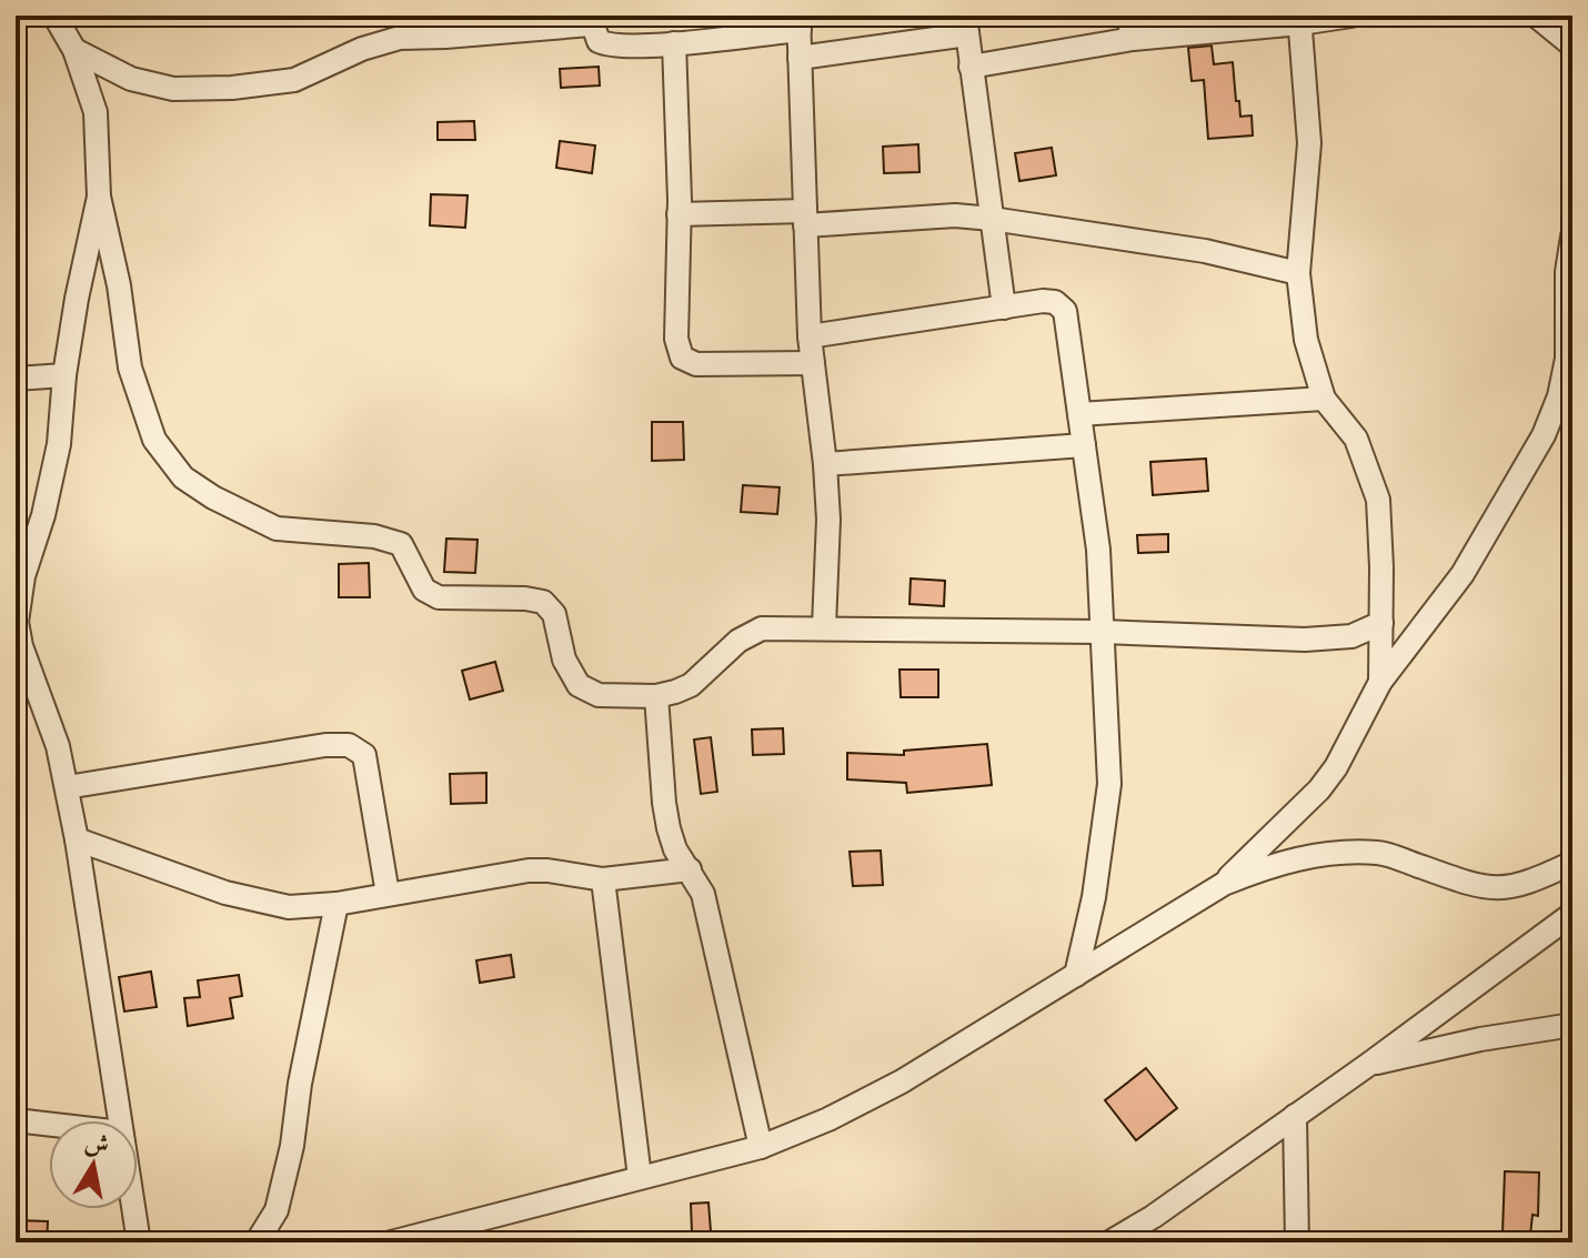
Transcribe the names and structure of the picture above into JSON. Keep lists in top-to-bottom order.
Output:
{
  "north": "top"
}
